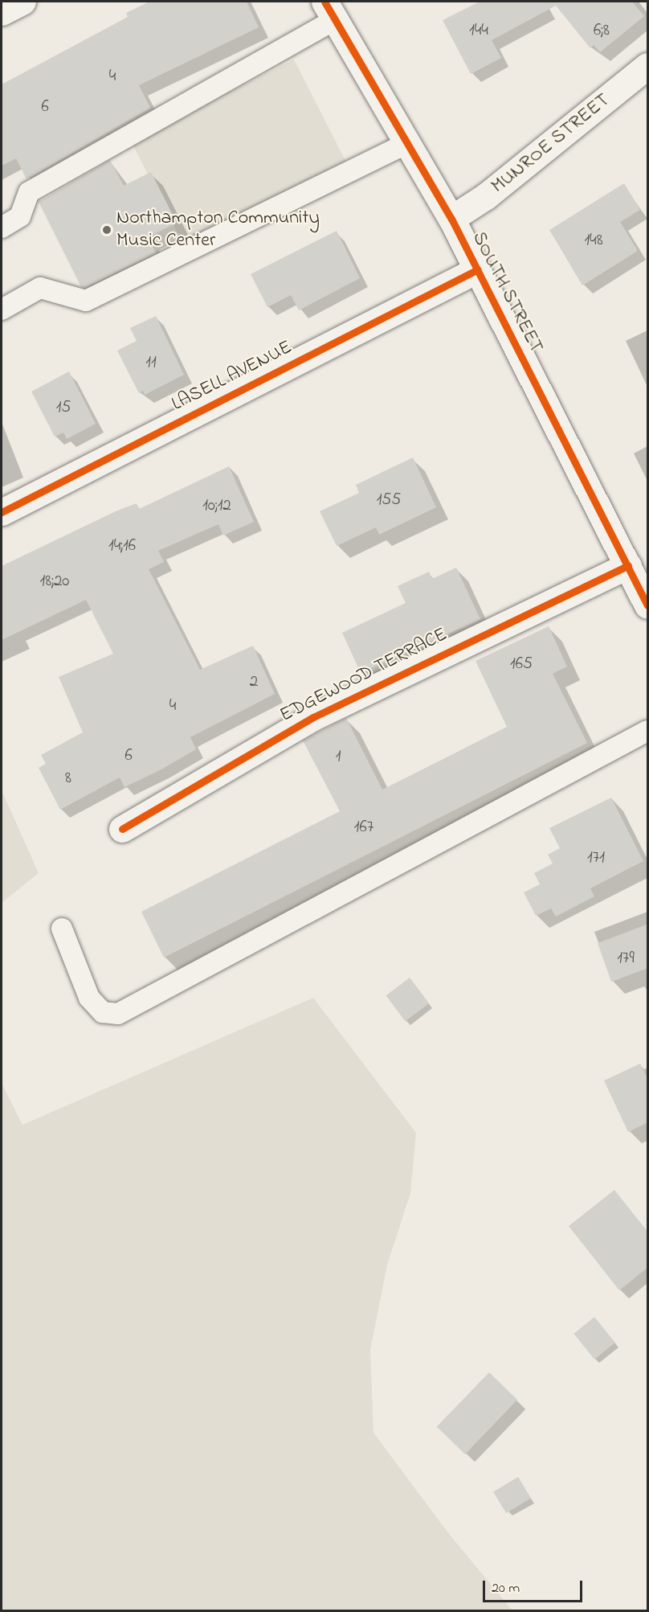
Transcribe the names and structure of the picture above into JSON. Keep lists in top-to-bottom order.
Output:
{
  "streets": {
    "street": [
      "MUNROE STREET",
      "SOUTH STREET",
      "LASELL AVENUE",
      "EDGEWOOD TERRACE"
    ]
  },
  "crossings": [
    ["MUNROE STREET", "SOUTH STREET"],
    ["SOUTH STREET", "LASELL AVENUE"],
    ["SOUTH STREET", "EDGEWOOD TERRACE"]
  ],
  "places": ["Northampton Community Music Center"],
  "house_numbers": [
    "144",
    "6;8",
    "4",
    "6",
    "148",
    "11",
    "15",
    "155",
    "10;12",
    "14;16",
    "18;20",
    "165",
    "2",
    "4",
    "6",
    "1",
    "8",
    "167",
    "171",
    "179"
  ],
  "scale_bar": "20 m"
}
